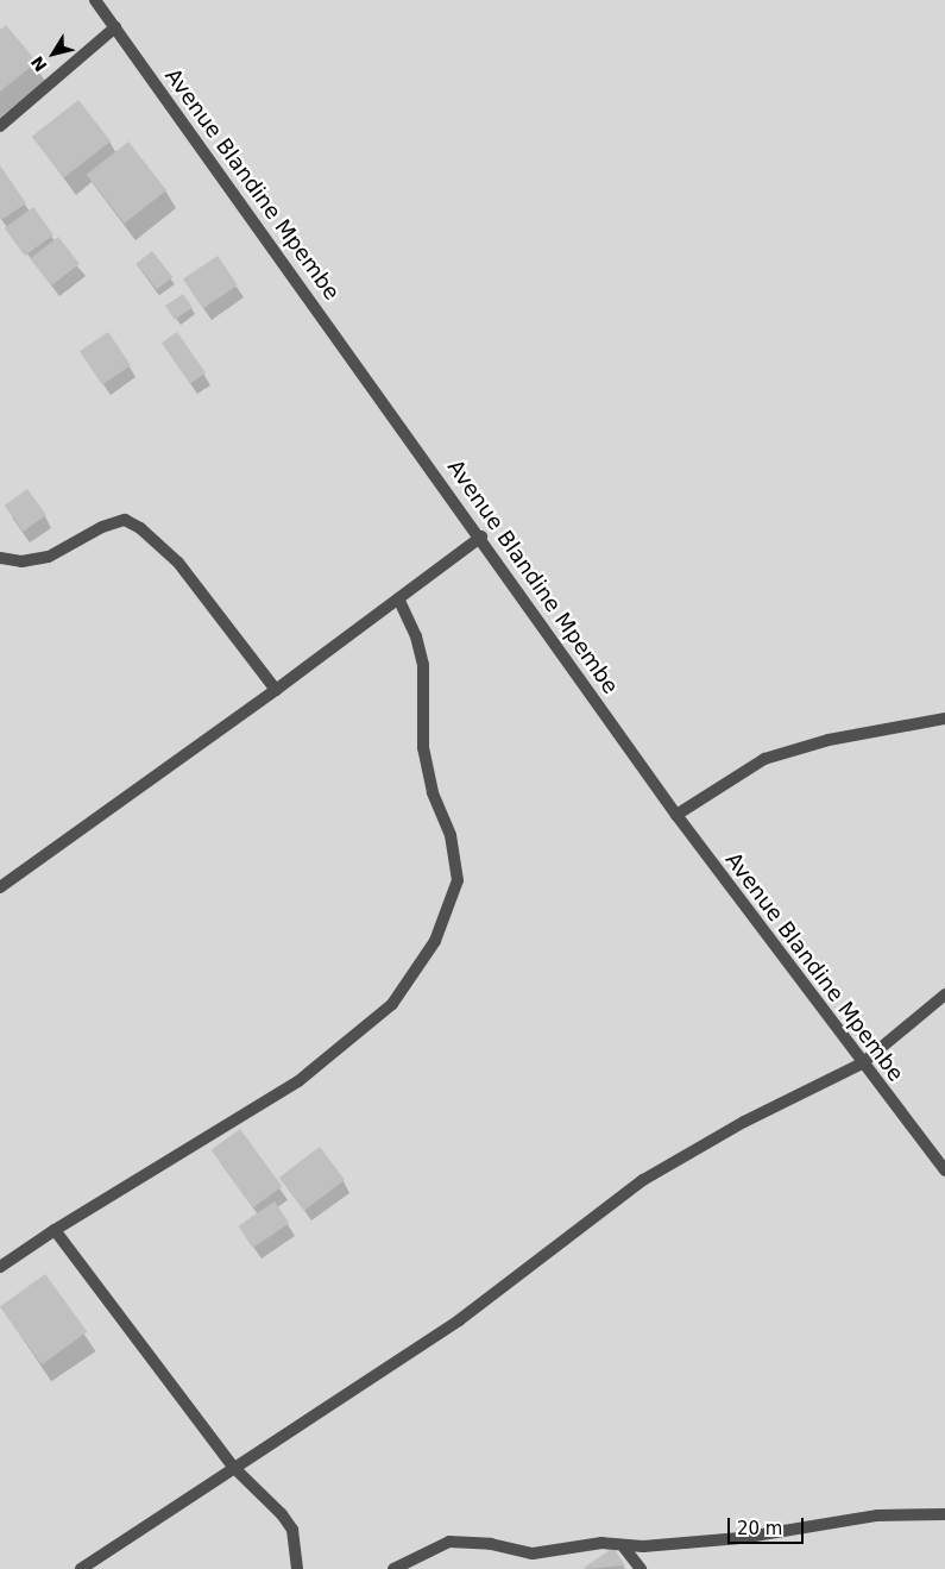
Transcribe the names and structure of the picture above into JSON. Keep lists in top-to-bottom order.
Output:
{
  "streets": {
    "street": ["Avenue Blandine Mpembe"]
  },
  "scale_bar": "20 m",
  "north": "bottom left"
}
